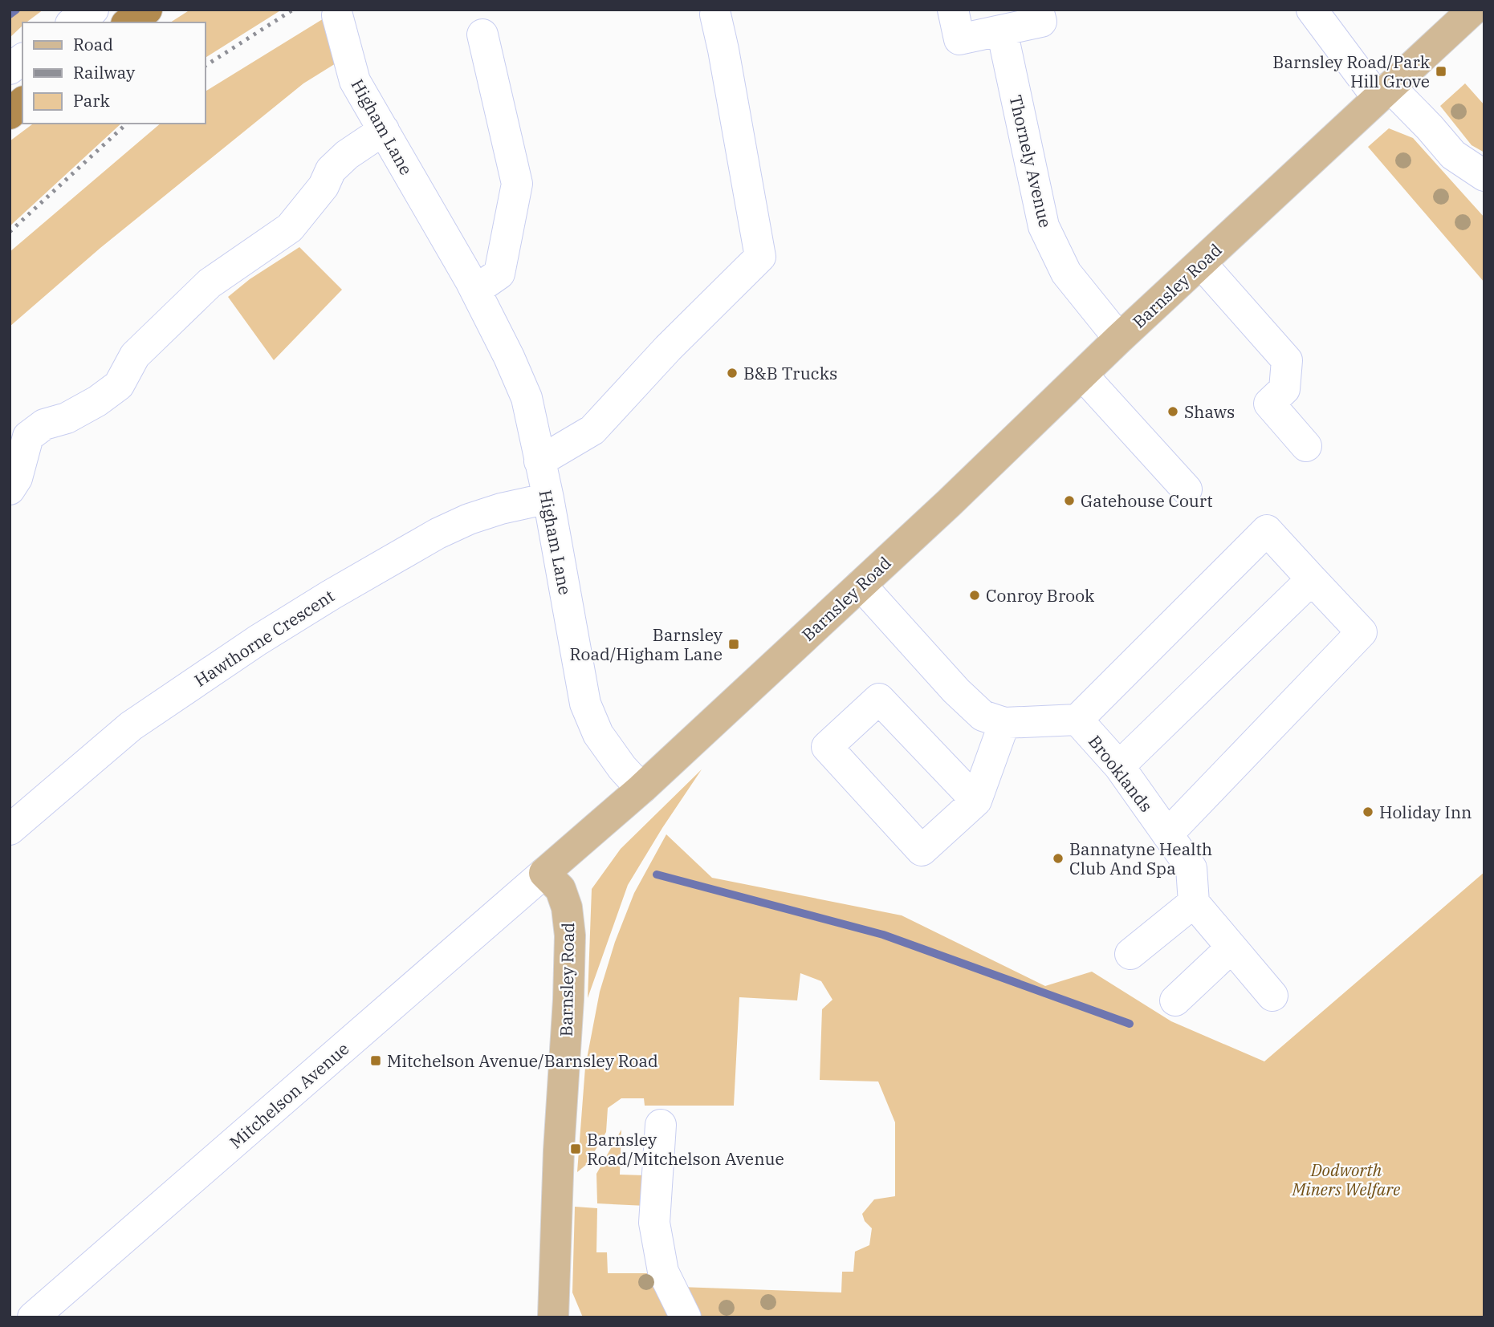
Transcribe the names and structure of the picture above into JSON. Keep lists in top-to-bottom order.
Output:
{
  "streets": {
    "main road": ["Barnsley Road"],
    "street": [
      "Higham Lane",
      "Thornely Avenue",
      "Hawthorne Crescent",
      "Brooklands",
      "Mitchelson Avenue"
    ]
  },
  "crossings": [
    ["Higham Lane", "Barnsley Road"],
    ["Higham Lane", "Hawthorne Crescent"],
    ["Thornely Avenue", "Barnsley Road"],
    ["Barnsley Road", "Brooklands"],
    ["Barnsley Road", "Mitchelson Avenue"]
  ],
  "parks": ["Dodworth Miners Welfare"],
  "places": {
    "transit": [
      "Barnsley Road/Park Hill Grove",
      "Barnsley Road/Higham Lane",
      "Mitchelson Avenue/Barnsley Road",
      "Barnsley Road/Mitchelson Avenue"
    ],
    "other": [
      "B&B Trucks",
      "Shaws",
      "Gatehouse Court",
      "Conroy Brook",
      "Holiday Inn",
      "Bannatyne Health Club And Spa"
    ]
  },
  "legend": ["Road", "Railway", "Park"]
}
